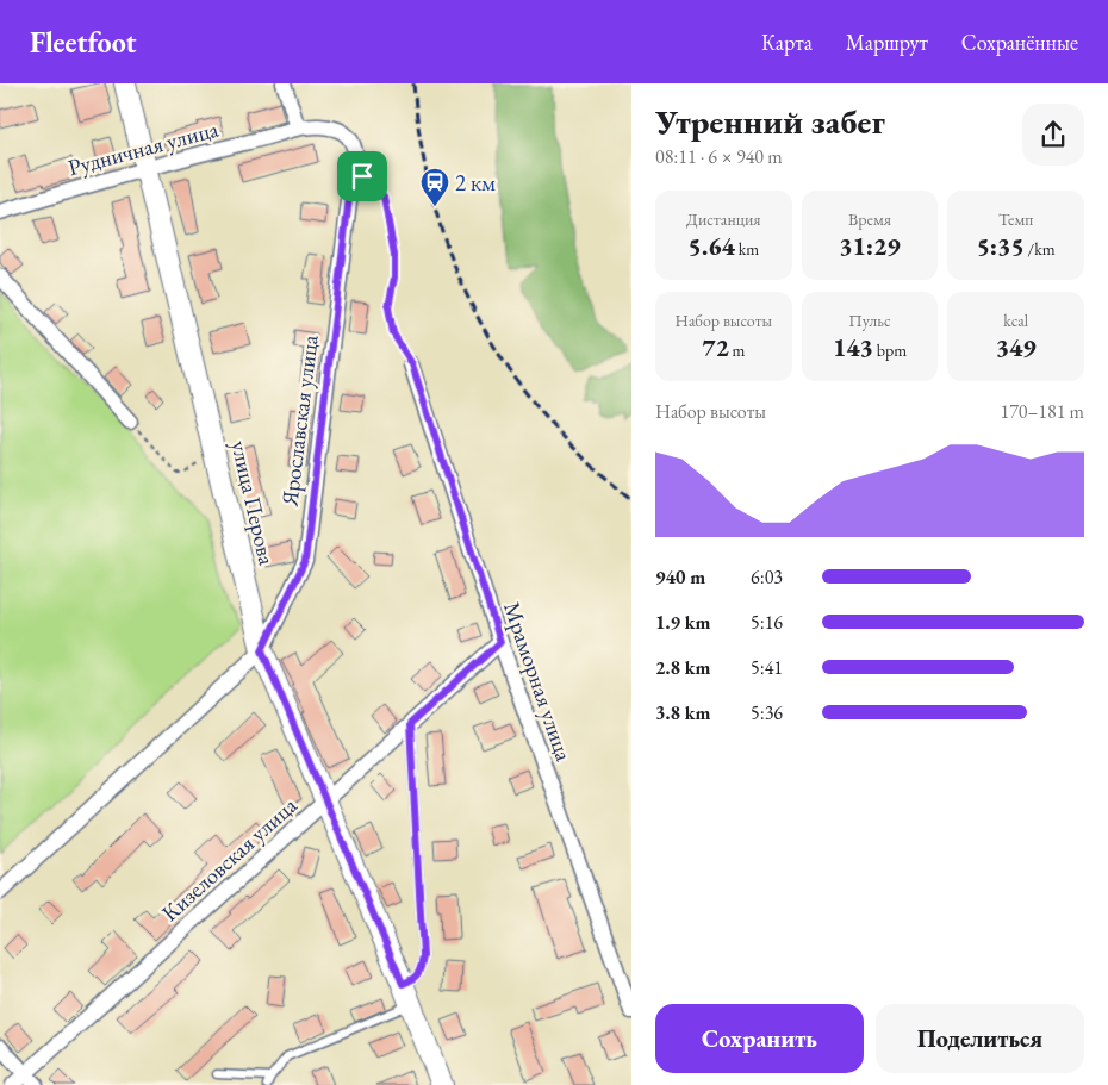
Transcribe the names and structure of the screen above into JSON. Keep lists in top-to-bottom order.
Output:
{
  "streets": {
    "main road": ["улица Перова"],
    "street": [
      "Рудничная улица",
      "Ярославская улица",
      "Мраморная улица",
      "Кизеловская улица"
    ]
  },
  "crossings": [
    ["Рудничная улица", "Ярославская улица"],
    ["Рудничная улица", "улица Перова"],
    ["Ярославская улица", "улица Перова"],
    ["улица Перова", "Кизеловская улица"],
    ["Мраморная улица", "Кизеловская улица"]
  ],
  "places": {
    "station": ["2 км"]
  },
  "page": {
    "header": "Fleetfoot",
    "nav": ["Карта", "Маршрут", "Сохранённые"],
    "heading": ["Утренний забег", "08:11 · 6 × 940 m"],
    "stats": [
      ["Дистанция", "5.64 km"],
      ["Время", "31:29"],
      ["Темп", "5:35 /km"],
      ["Набор высоты", "72 m"],
      ["Пульс", "143 bpm"],
      ["kcal", "349"]
    ],
    "chart": ["Набор высоты", "170–181 m"],
    "list": [
      {
        "name": "940 m",
        "note": "6:03"
      },
      {
        "name": "1.9 km",
        "note": "5:16"
      },
      {
        "name": "2.8 km",
        "note": "5:41"
      },
      {
        "name": "3.8 km",
        "note": "5:36"
      }
    ],
    "buttons": ["Сохранить", "Поделиться"]
  }
}
